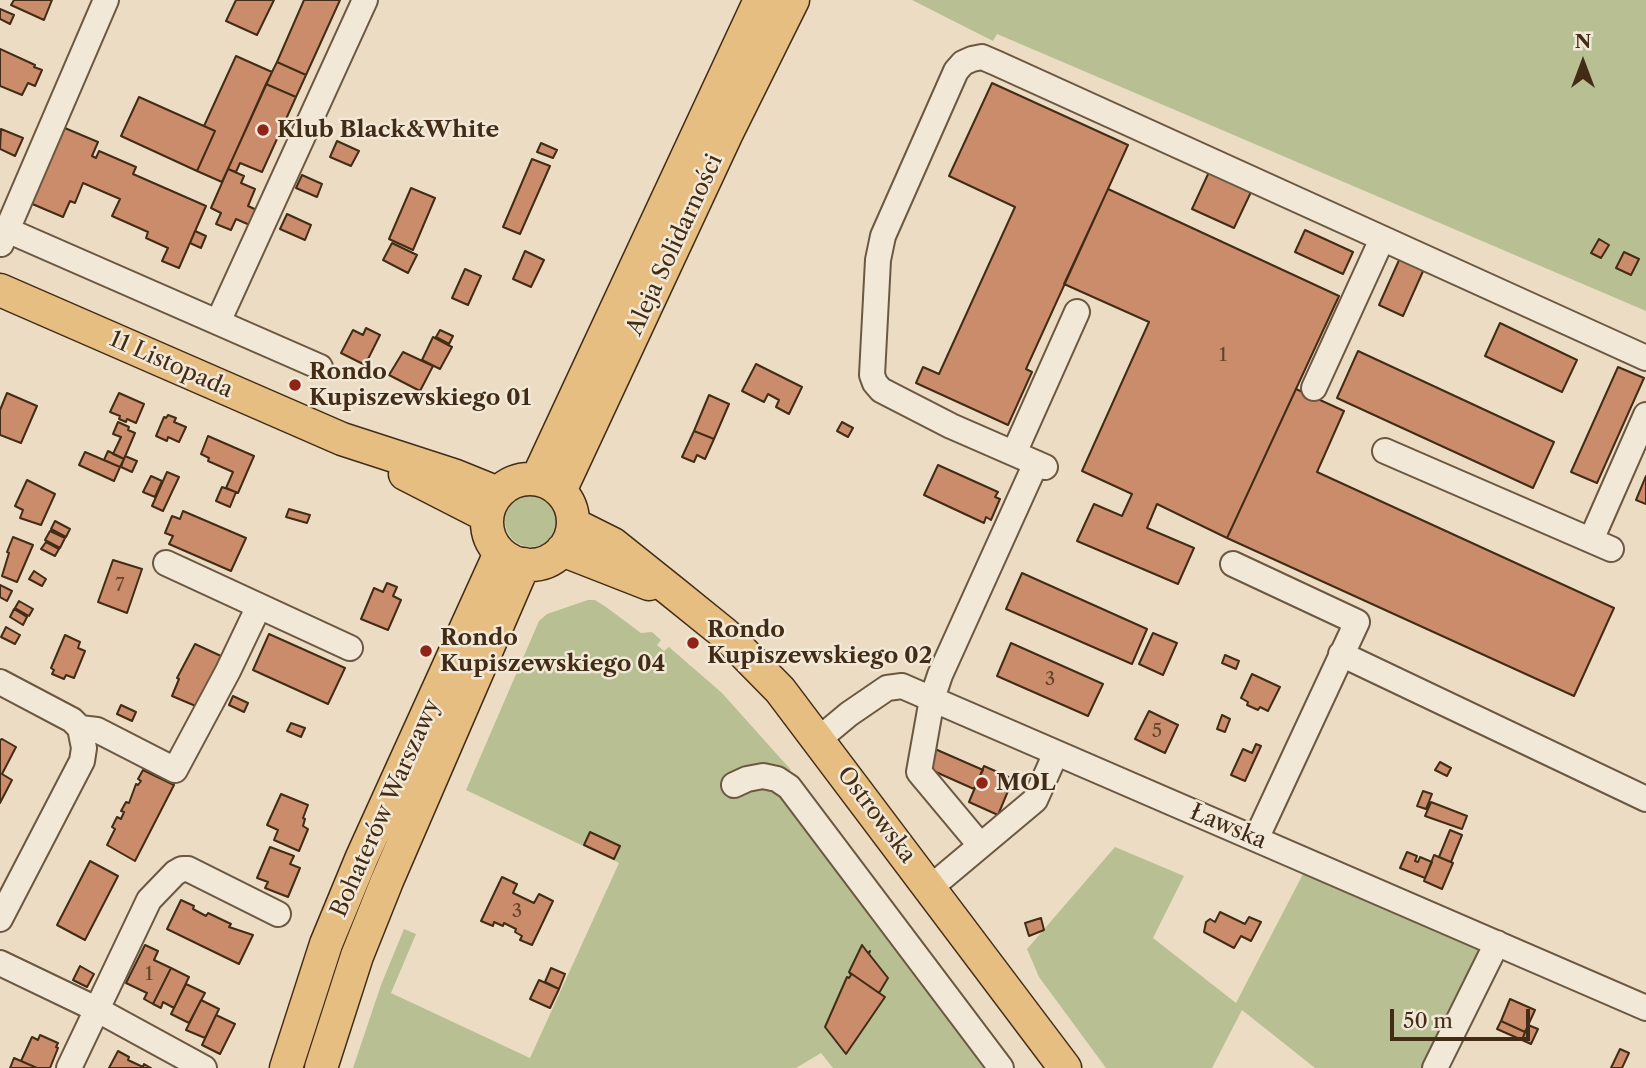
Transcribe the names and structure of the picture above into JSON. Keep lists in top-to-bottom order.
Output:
{
  "streets": {
    "main road": [
      "Aleja Solidarności",
      "11 Listopada",
      "Bohaterów Warszawy",
      "Ostrowska"
    ],
    "street": ["Ławska"]
  },
  "crossings": [
    ["Aleja Solidarności", "11 Listopada"],
    ["Aleja Solidarności", "Bohaterów Warszawy"],
    ["Aleja Solidarności", "Ostrowska"],
    ["11 Listopada", "Bohaterów Warszawy"],
    ["11 Listopada", "Ostrowska"],
    ["Bohaterów Warszawy", "Ostrowska"],
    ["Ostrowska", "Ławska"]
  ],
  "places": [
    "Klub Black&White",
    "Rondo Kupiszewskiego 01",
    "Rondo Kupiszewskiego 02",
    "Rondo Kupiszewskiego 04",
    "MOL"
  ],
  "house_numbers": [
    "1",
    "7",
    "3",
    "5",
    "3",
    "1"
  ],
  "scale_bar": "50 m",
  "north": "top"
}
